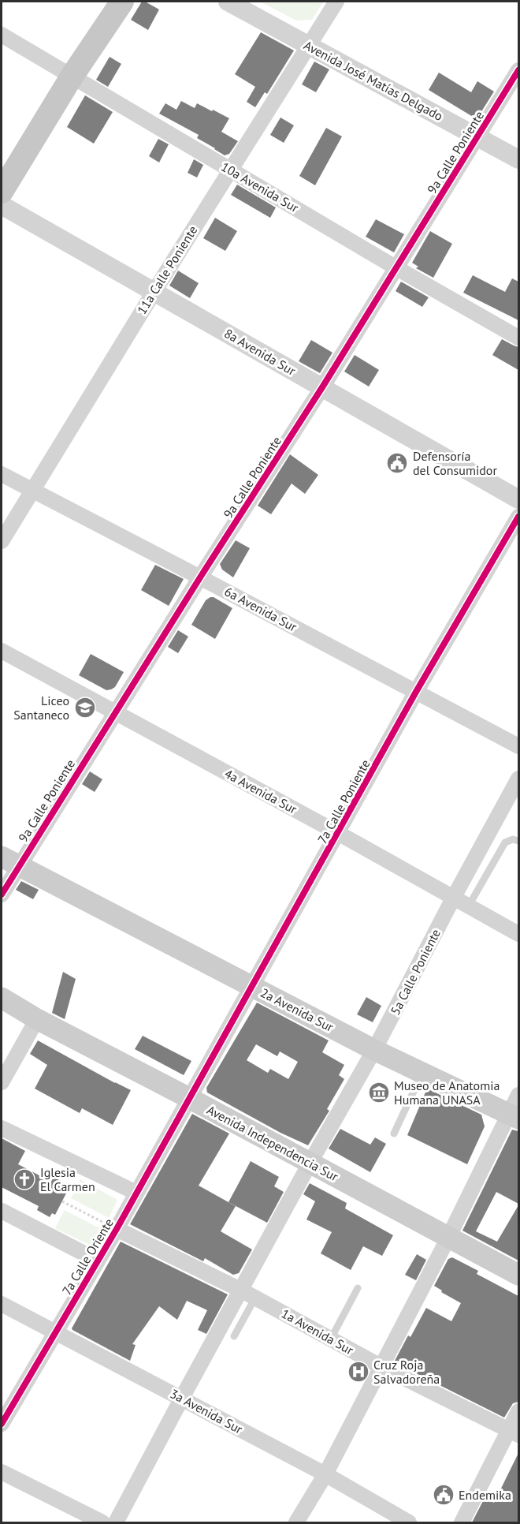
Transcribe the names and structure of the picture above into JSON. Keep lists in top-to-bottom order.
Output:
{
  "streets": {
    "main road": ["2a Avenida Sur", "Avenida Independencia Sur"],
    "street": [
      "Avenida José Matías Delgado",
      "9a Calle Poniente",
      "10a Avenida Sur",
      "11a Calle Poniente",
      "8a Avenida Sur",
      "6a Avenida Sur",
      "4a Avenida Sur",
      "7a Calle Poniente",
      "5a Calle Poniente",
      "7a Calle Oriente",
      "1a Avenida Sur",
      "3a Avenida Sur"
    ]
  },
  "crossings": [
    ["Avenida José Matías Delgado", "9a Calle Poniente"],
    ["Avenida José Matías Delgado", "11a Calle Poniente"],
    ["9a Calle Poniente", "10a Avenida Sur"],
    ["9a Calle Poniente", "8a Avenida Sur"],
    ["9a Calle Poniente", "6a Avenida Sur"],
    ["9a Calle Poniente", "4a Avenida Sur"],
    ["9a Calle Poniente", "2a Avenida Sur"],
    ["10a Avenida Sur", "11a Calle Poniente"],
    ["11a Calle Poniente", "8a Avenida Sur"],
    ["11a Calle Poniente", "6a Avenida Sur"],
    ["6a Avenida Sur", "7a Calle Poniente"],
    ["4a Avenida Sur", "7a Calle Poniente"],
    ["4a Avenida Sur", "5a Calle Poniente"],
    ["7a Calle Poniente", "2a Avenida Sur"],
    ["7a Calle Poniente", "Avenida Independencia Sur"],
    ["7a Calle Poniente", "7a Calle Oriente"],
    ["5a Calle Poniente", "2a Avenida Sur"],
    ["5a Calle Poniente", "Avenida Independencia Sur"],
    ["5a Calle Poniente", "1a Avenida Sur"],
    ["5a Calle Poniente", "3a Avenida Sur"],
    ["Avenida Independencia Sur", "7a Calle Oriente"],
    ["7a Calle Oriente", "1a Avenida Sur"],
    ["7a Calle Oriente", "3a Avenida Sur"]
  ],
  "places": {
    "public building": ["Defensoría del Consumidor", "Endemika"],
    "school or university": ["Liceo Santaneco"],
    "museum": ["Museo de Anatomia Humana UNASA"],
    "church": ["Iglesia El Carmen"],
    "hospital": ["Cruz Roja Salvadoreña"]
  }
}
